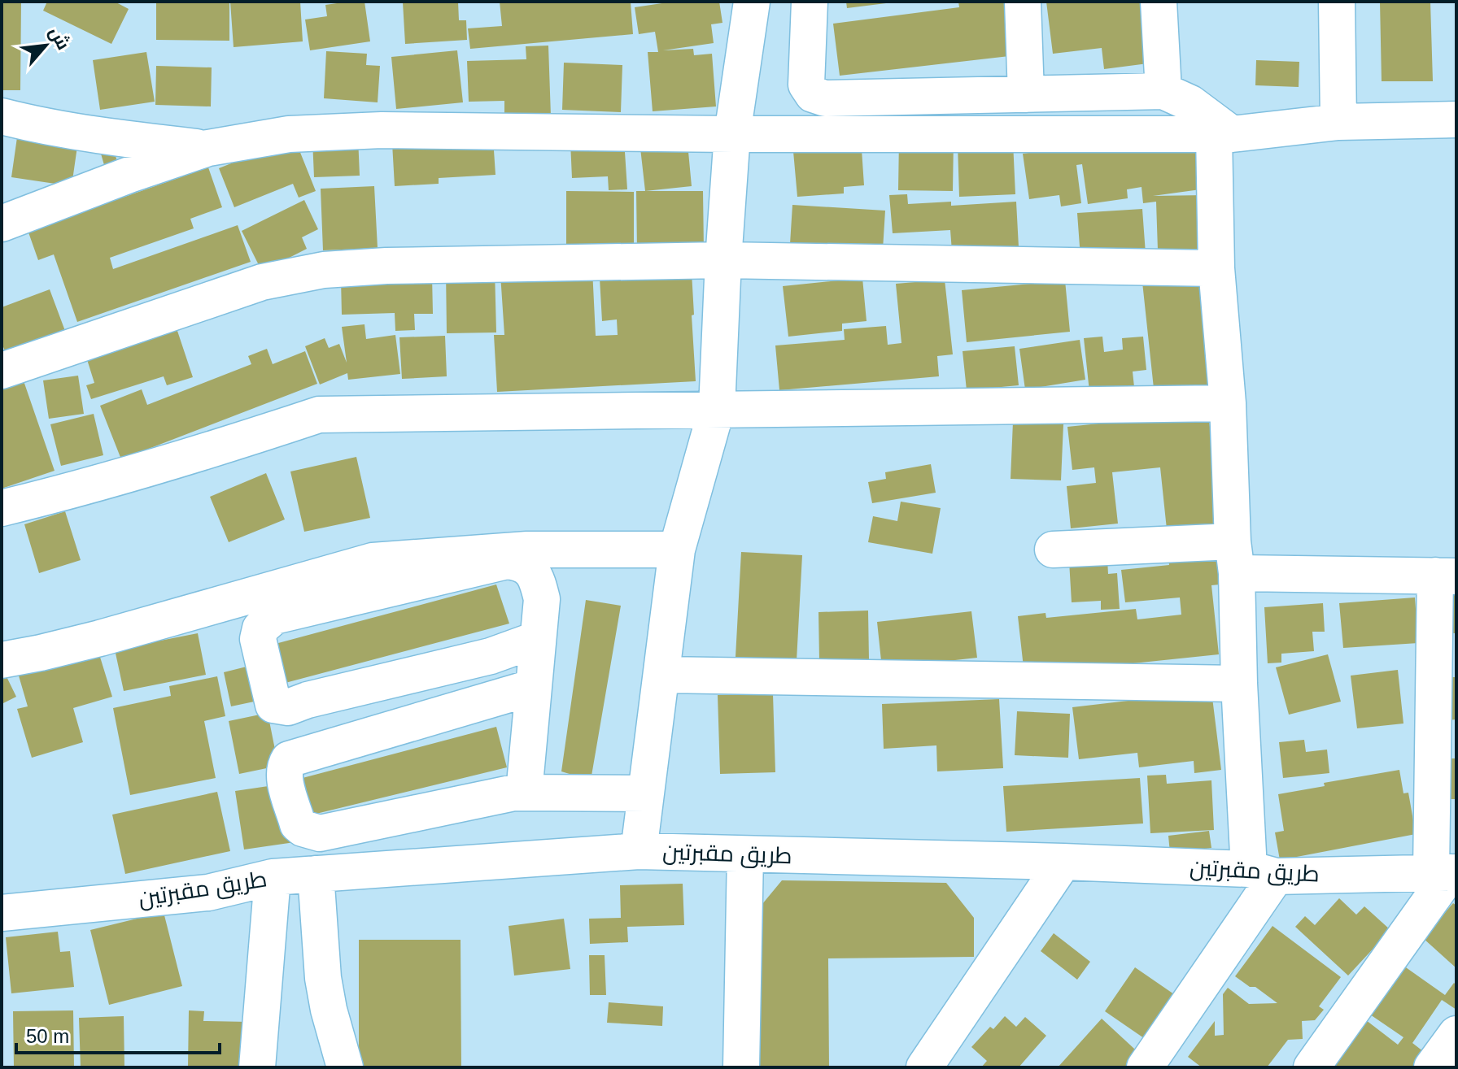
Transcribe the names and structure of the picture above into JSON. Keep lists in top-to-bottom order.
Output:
{
  "streets": {
    "street": ["طريق مقبرتين"]
  },
  "scale_bar": "50 m",
  "north": "top right"
}
